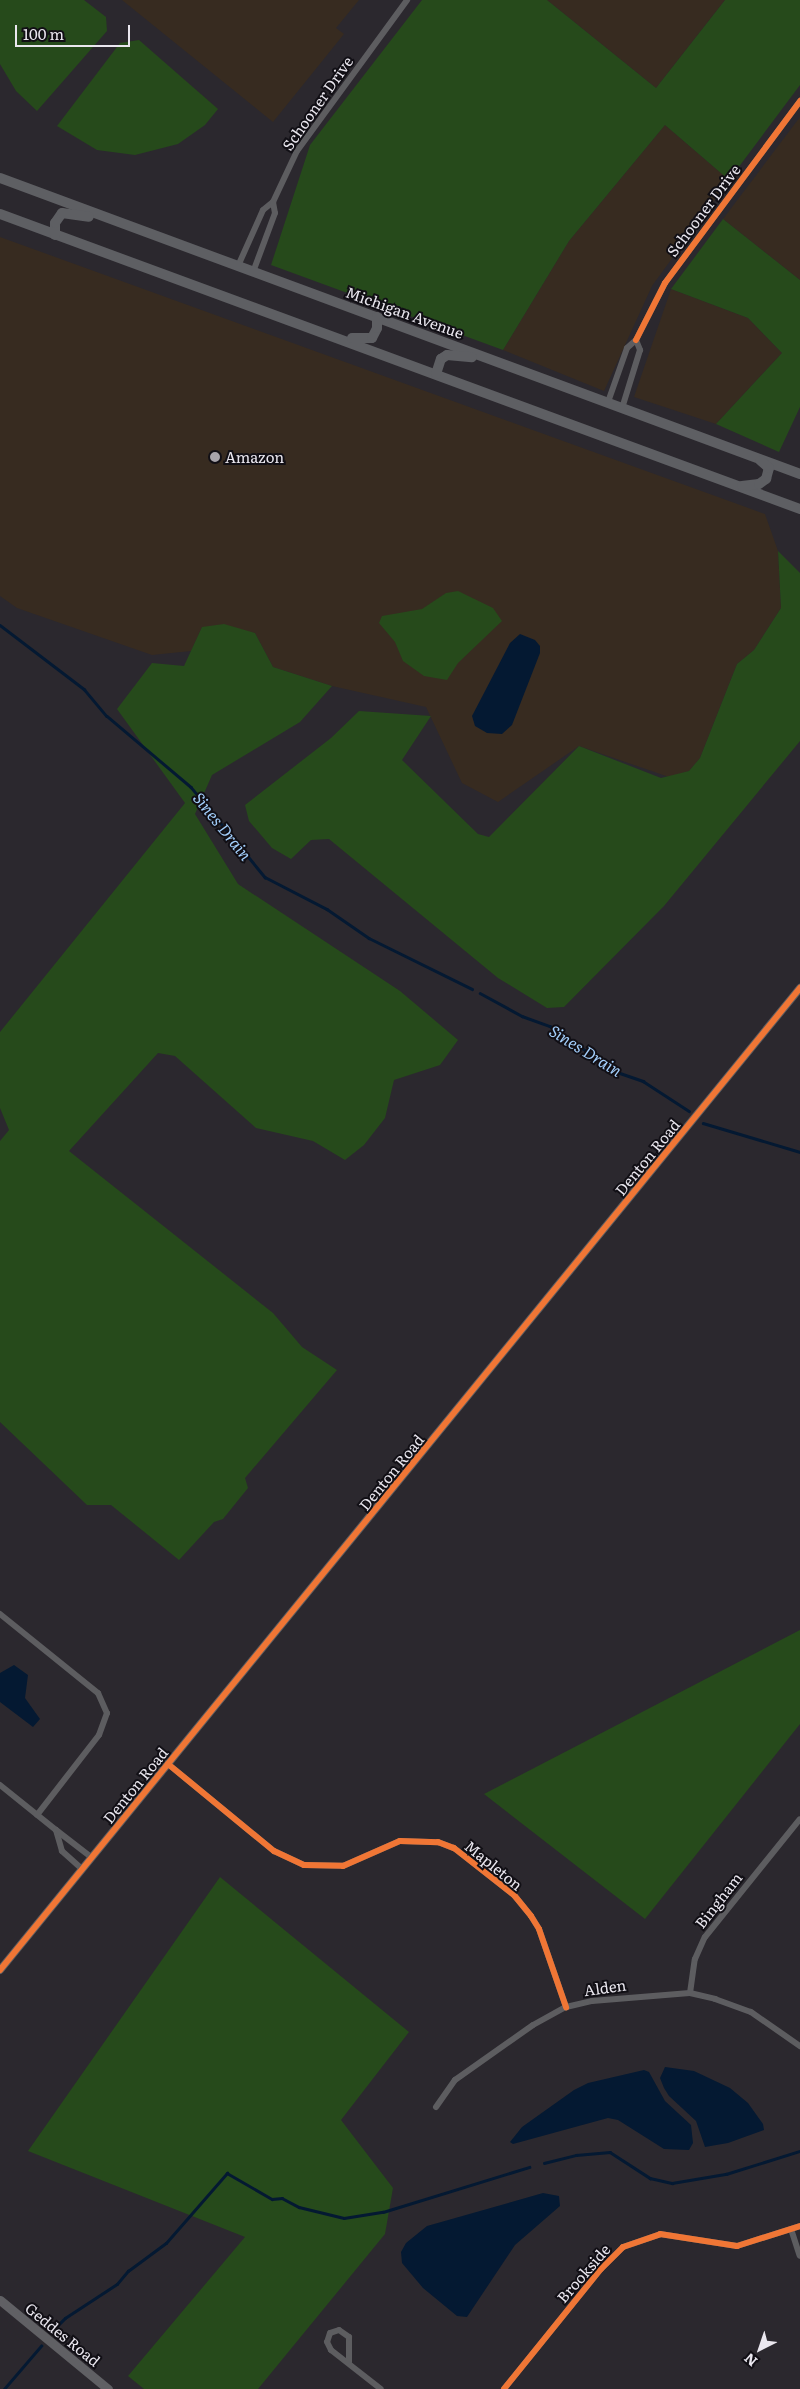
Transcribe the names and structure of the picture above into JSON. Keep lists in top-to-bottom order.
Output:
{
  "streets": {
    "main road": ["Michigan Avenue", "Geddes Road"],
    "street": [
      "Schooner Drive",
      "Denton Road",
      "Mapleton",
      "Bingham",
      "Alden",
      "Brookside"
    ]
  },
  "crossings": [
    ["Schooner Drive", "Michigan Avenue"],
    ["Denton Road", "Mapleton"],
    ["Mapleton", "Alden"],
    ["Bingham", "Alden"]
  ],
  "water": ["Sines Drain"],
  "places": ["Amazon"],
  "scale_bar": "100 m",
  "north": "bottom left"
}
